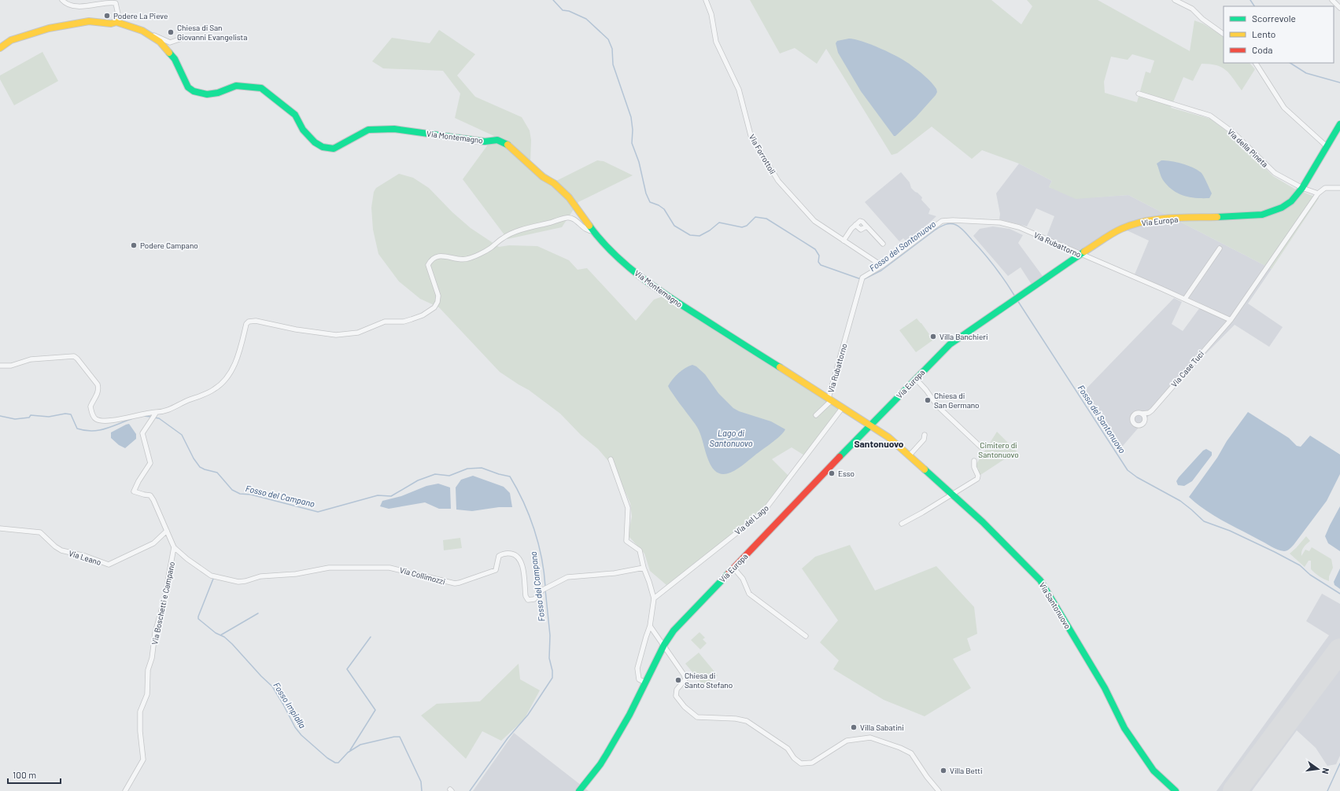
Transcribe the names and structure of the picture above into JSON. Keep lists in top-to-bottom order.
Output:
{
  "streets": {
    "street": [
      "Via Montemagno",
      "Via della Pineta",
      "Via Forrottoli",
      "Via Europa",
      "Via Rubattorno",
      "Via Case Tuci",
      "Via del Lago",
      "Via Leano",
      "Via Collimozzi",
      "Via Boschetti e Campano",
      "Via Santonuovo"
    ]
  },
  "crossings": [
    ["Via Montemagno", "Via Europa"],
    ["Via Montemagno", "Via Rubattorno"],
    ["Via Montemagno", "Via del Lago"],
    ["Via Montemagno", "Via Santonuovo"],
    ["Via della Pineta", "Via Europa"],
    ["Via Forrottoli", "Via Rubattorno"],
    ["Via Europa", "Via Rubattorno"],
    ["Via Europa", "Via Santonuovo"],
    ["Via Rubattorno", "Via Case Tuci"],
    ["Via Collimozzi", "Via Boschetti e Campano"]
  ],
  "districts": ["Santonuovo"],
  "water": [
    "Fosso del Santonuovo",
    "Lago di Santonuovo",
    "Fosso del Campano",
    "Fosso Impialla"
  ],
  "parks": ["Cimitero di Santonuovo"],
  "places": [
    "Podere La Pieve",
    "Chiesa di San Giovanni Evangelista",
    "Podere Campano",
    "Villa Banchieri",
    "Chiesa di San Germano",
    "Esso",
    "Chiesa di Santo Stefano",
    "Villa Sabatini",
    "Villa Betti"
  ],
  "legend": ["Scorrevole", "Lento", "Coda"],
  "scale_bar": "100 m",
  "north": "right"
}
